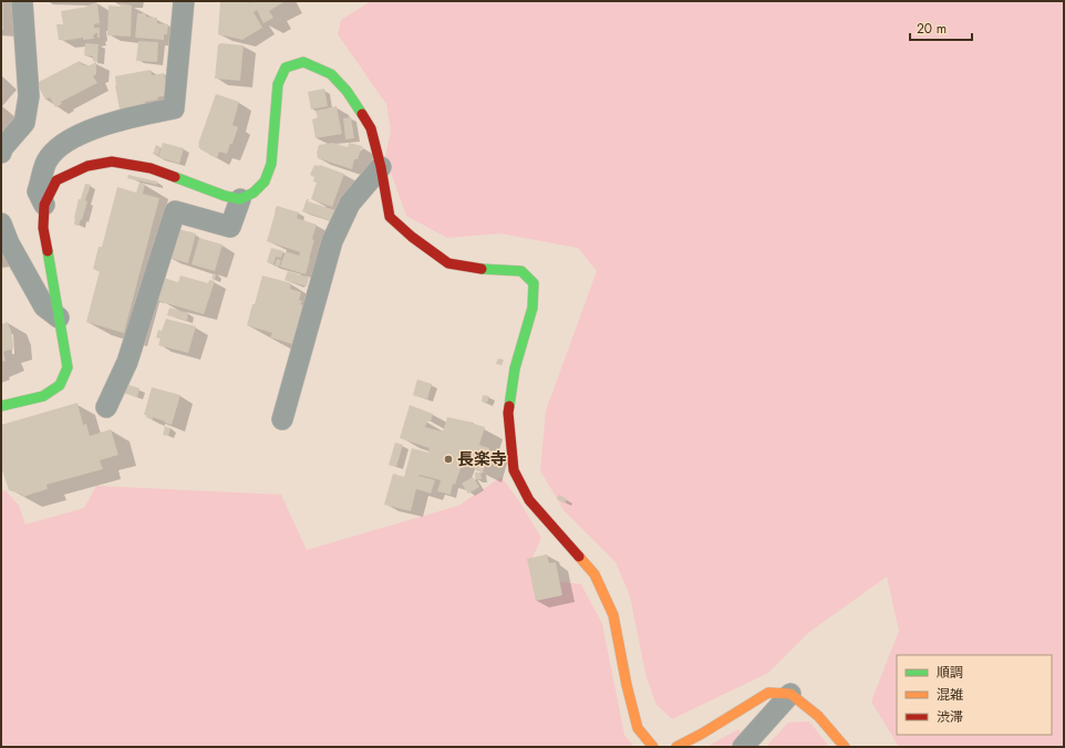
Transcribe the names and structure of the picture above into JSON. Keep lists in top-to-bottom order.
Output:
{
  "places": ["長楽寺"],
  "legend": ["順調", "混雑", "渋滞"],
  "scale_bar": "20 m"
}
